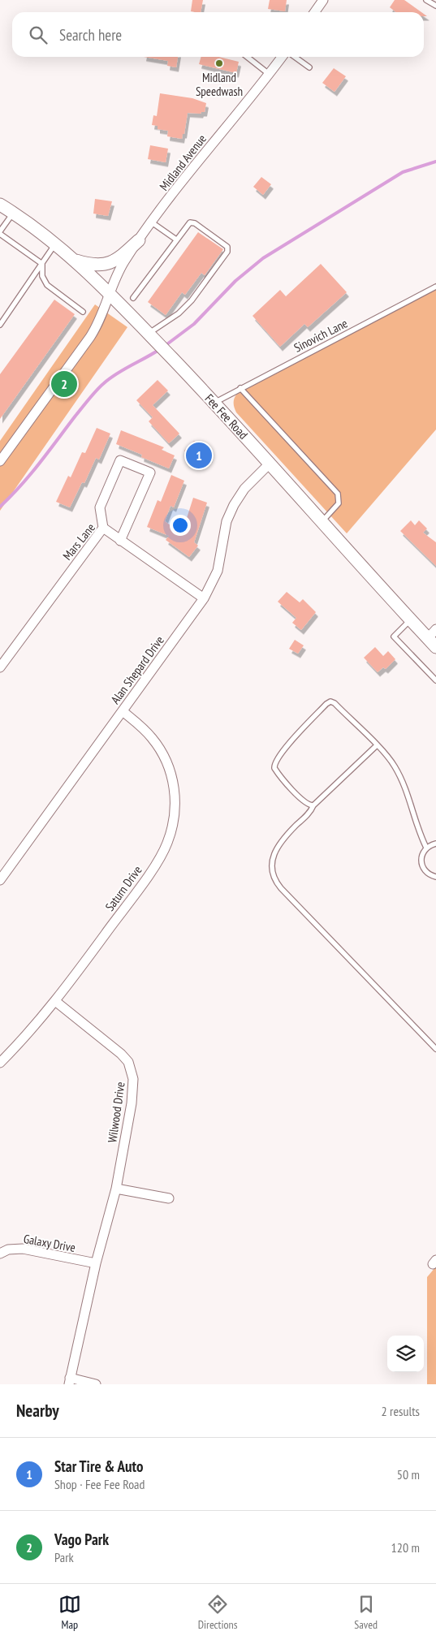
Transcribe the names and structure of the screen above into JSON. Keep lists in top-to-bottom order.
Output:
{
  "streets": {
    "street": [
      "Midland Avenue",
      "Fee Fee Road",
      "Mars Lane",
      "Alan Shepard Drive",
      "Saturn Drive",
      "Wilwood Drive",
      "Galaxy Drive"
    ],
    "lane": ["Sinovich Lane"]
  },
  "crossings": [
    ["Midland Avenue", "Fee Fee Road"],
    ["Sinovich Lane", "Fee Fee Road"],
    ["Fee Fee Road", "Alan Shepard Drive"],
    ["Mars Lane", "Alan Shepard Drive"],
    ["Alan Shepard Drive", "Saturn Drive"],
    ["Saturn Drive", "Wilwood Drive"],
    ["Wilwood Drive", "Galaxy Drive"]
  ],
  "places": ["Midland Speedwash"],
  "page": {
    "search": "Search here",
    "pins": ["2", "1"],
    "heading": ["Nearby", "2 results"],
    "list": [
      {
        "mark": "1",
        "name": "Star Tire & Auto",
        "note": "Shop · Fee Fee Road",
        "value": "50 m"
      },
      {
        "mark": "2",
        "name": "Vago Park",
        "note": "Park",
        "value": "120 m"
      }
    ],
    "nav": ["Map", "Directions", "Saved"]
  }
}
